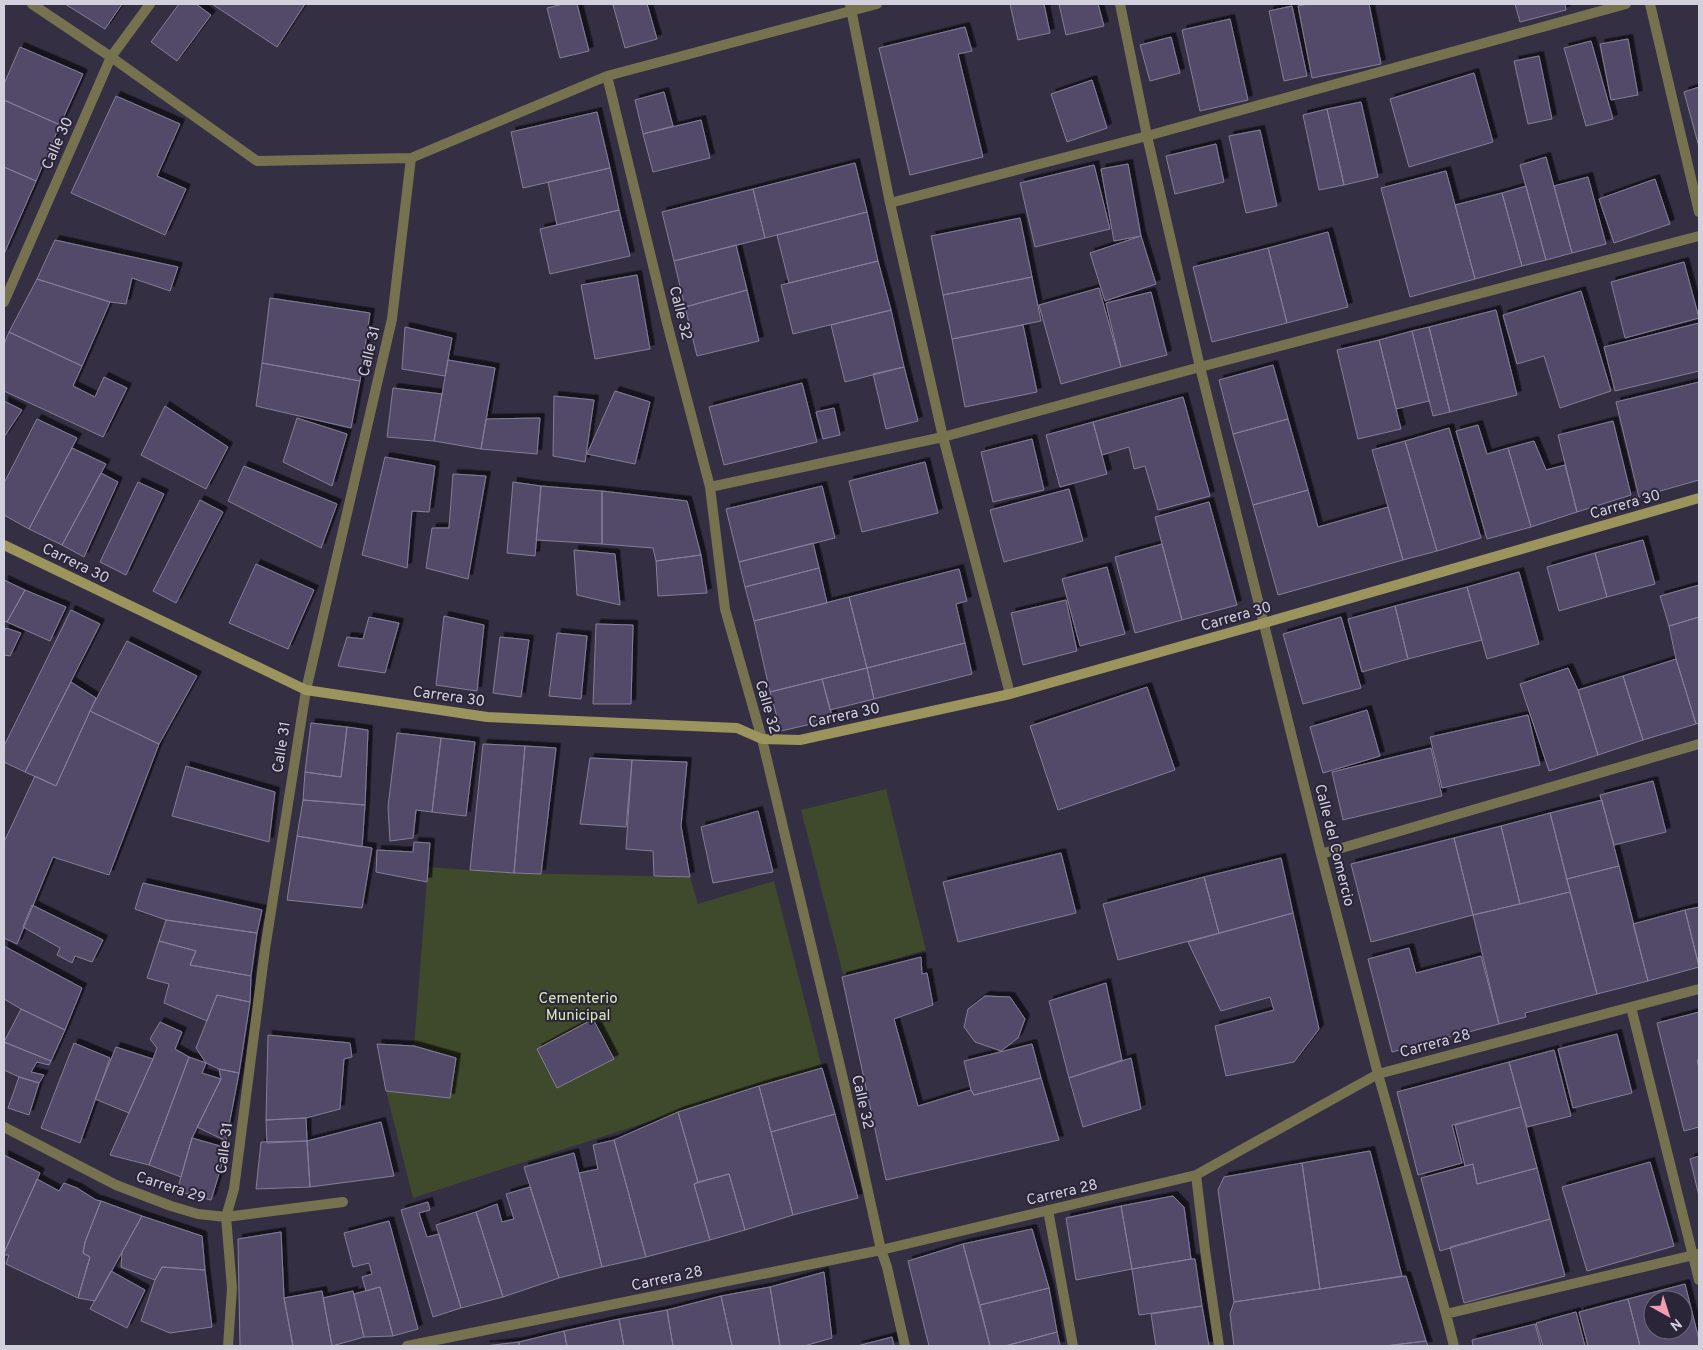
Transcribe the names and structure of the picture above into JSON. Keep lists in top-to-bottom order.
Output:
{
  "streets": {
    "main road": ["Carrera 30"],
    "street": [
      "Calle 30",
      "Calle 32",
      "Calle 31",
      "Calle del Comercio",
      "Carrera 28",
      "Carrera 29"
    ]
  },
  "crossings": [
    ["Calle 32", "Carrera 30"],
    ["Calle 32", "Carrera 28"],
    ["Calle 31", "Carrera 30"],
    ["Calle 31", "Carrera 29"],
    ["Carrera 30", "Calle del Comercio"],
    ["Calle del Comercio", "Carrera 28"]
  ],
  "parks": ["Cementerio Municipal"],
  "north": "bottom right"
}
